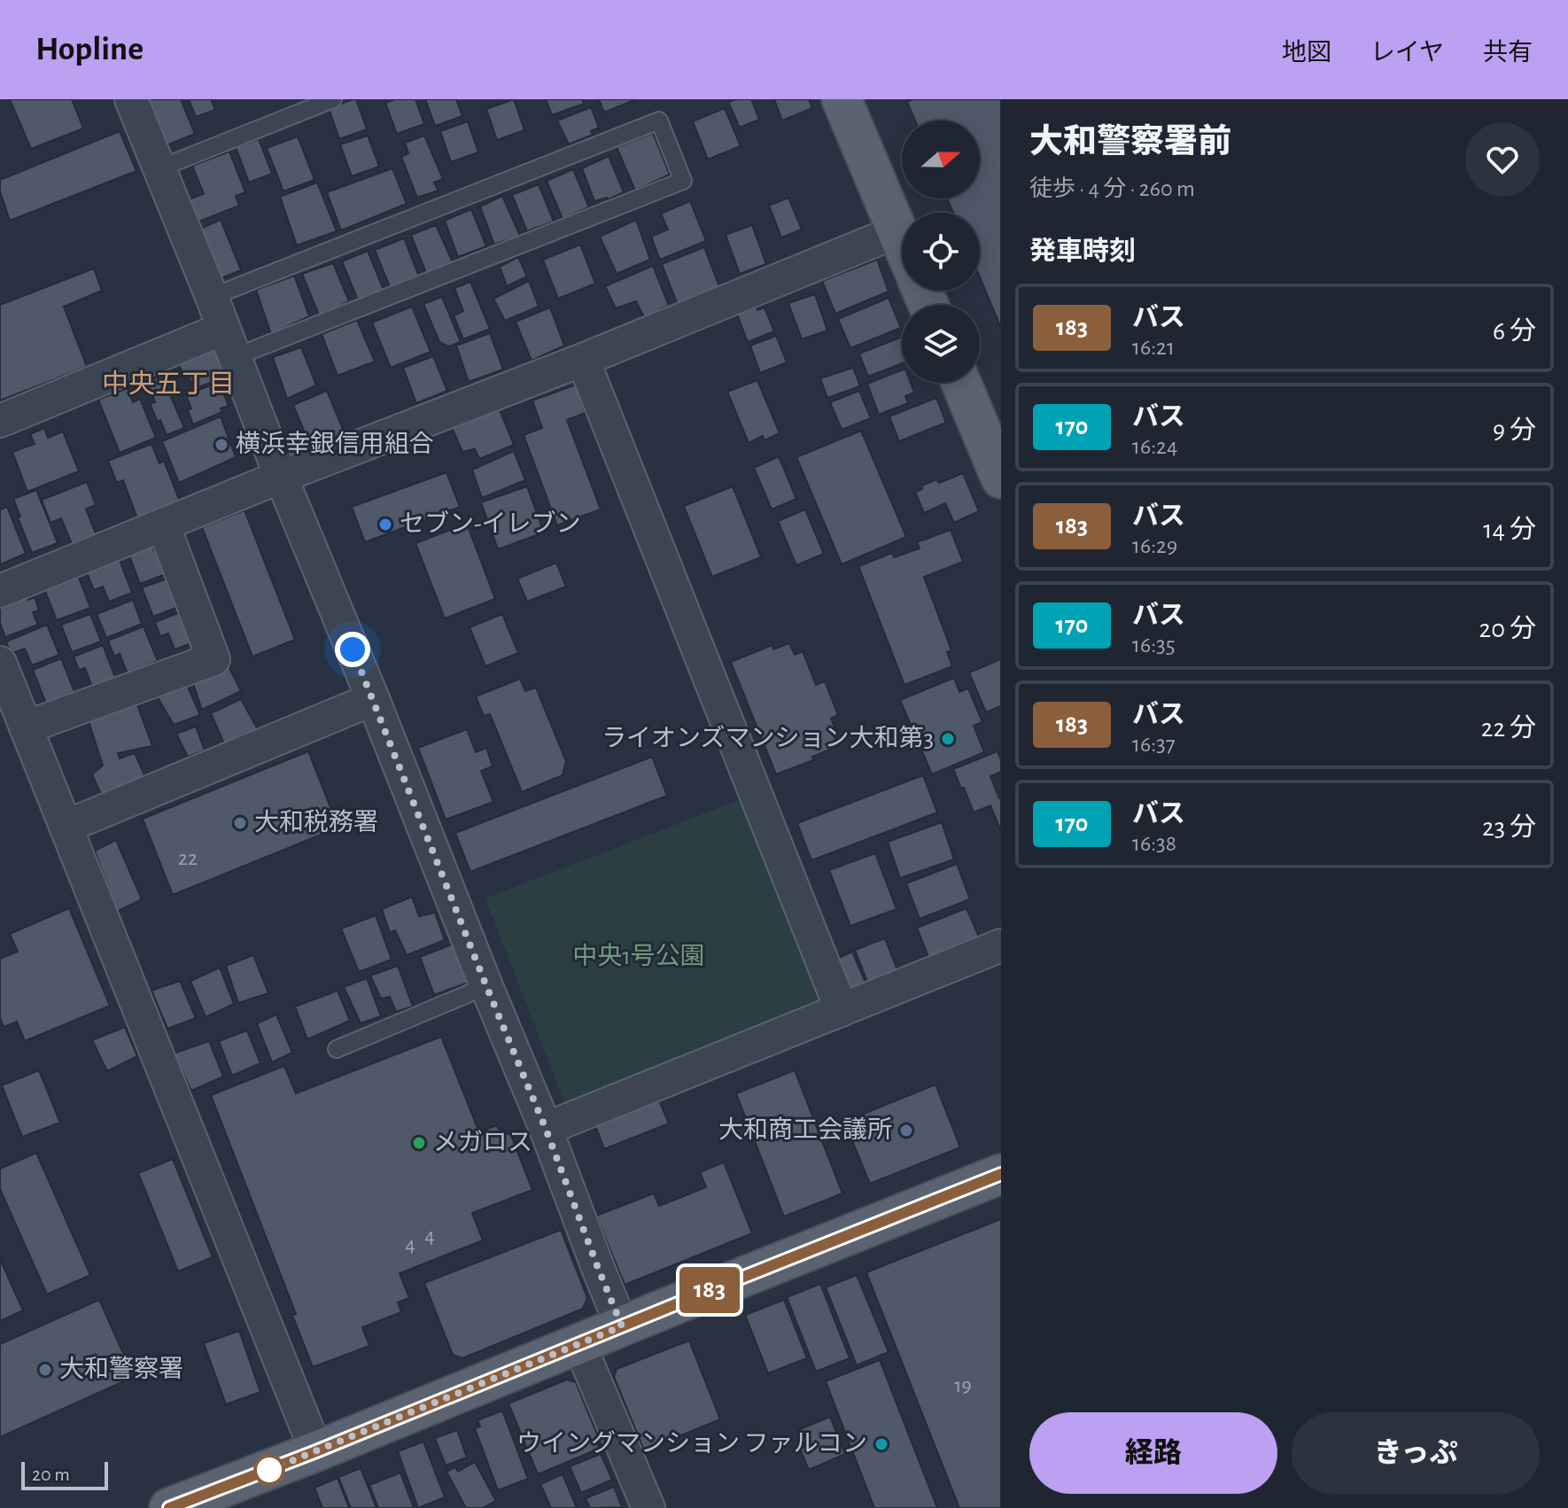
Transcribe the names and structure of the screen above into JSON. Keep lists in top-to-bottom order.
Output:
{
  "districts": ["中央五丁目"],
  "parks": ["中央1号公園"],
  "places": [
    "横浜幸銀信用組合",
    "セブン-イレブン",
    "ライオンズマンション大和第3",
    "大和税務署",
    "大和商工会議所",
    "メガロス",
    "大和警察署",
    "ウイングマンション ファルコン"
  ],
  "lines": ["bus line 183"],
  "house_numbers": [
    "22",
    "4",
    "4",
    "19"
  ],
  "scale_bar": "20 m",
  "north": "right",
  "page": {
    "header": "Hopline",
    "nav": ["地図", "レイヤ", "共有"],
    "on_map": "183",
    "heading": [
      ["大和警察署前", "徒歩 · 4 分 · 260 m"],
      "発車時刻"
    ],
    "list": [
      {
        "mark": "183",
        "name": "バス",
        "note": "16:21",
        "value": "6 分"
      },
      {
        "mark": "170",
        "name": "バス",
        "note": "16:24",
        "value": "9 分"
      },
      {
        "mark": "183",
        "name": "バス",
        "note": "16:29",
        "value": "14 分"
      },
      {
        "mark": "170",
        "name": "バス",
        "note": "16:35",
        "value": "20 分"
      },
      {
        "mark": "183",
        "name": "バス",
        "note": "16:37",
        "value": "22 分"
      },
      {
        "mark": "170",
        "name": "バス",
        "note": "16:38",
        "value": "23 分"
      }
    ],
    "buttons": ["経路", "きっぷ"],
    "scale": "20 m"
  }
}
